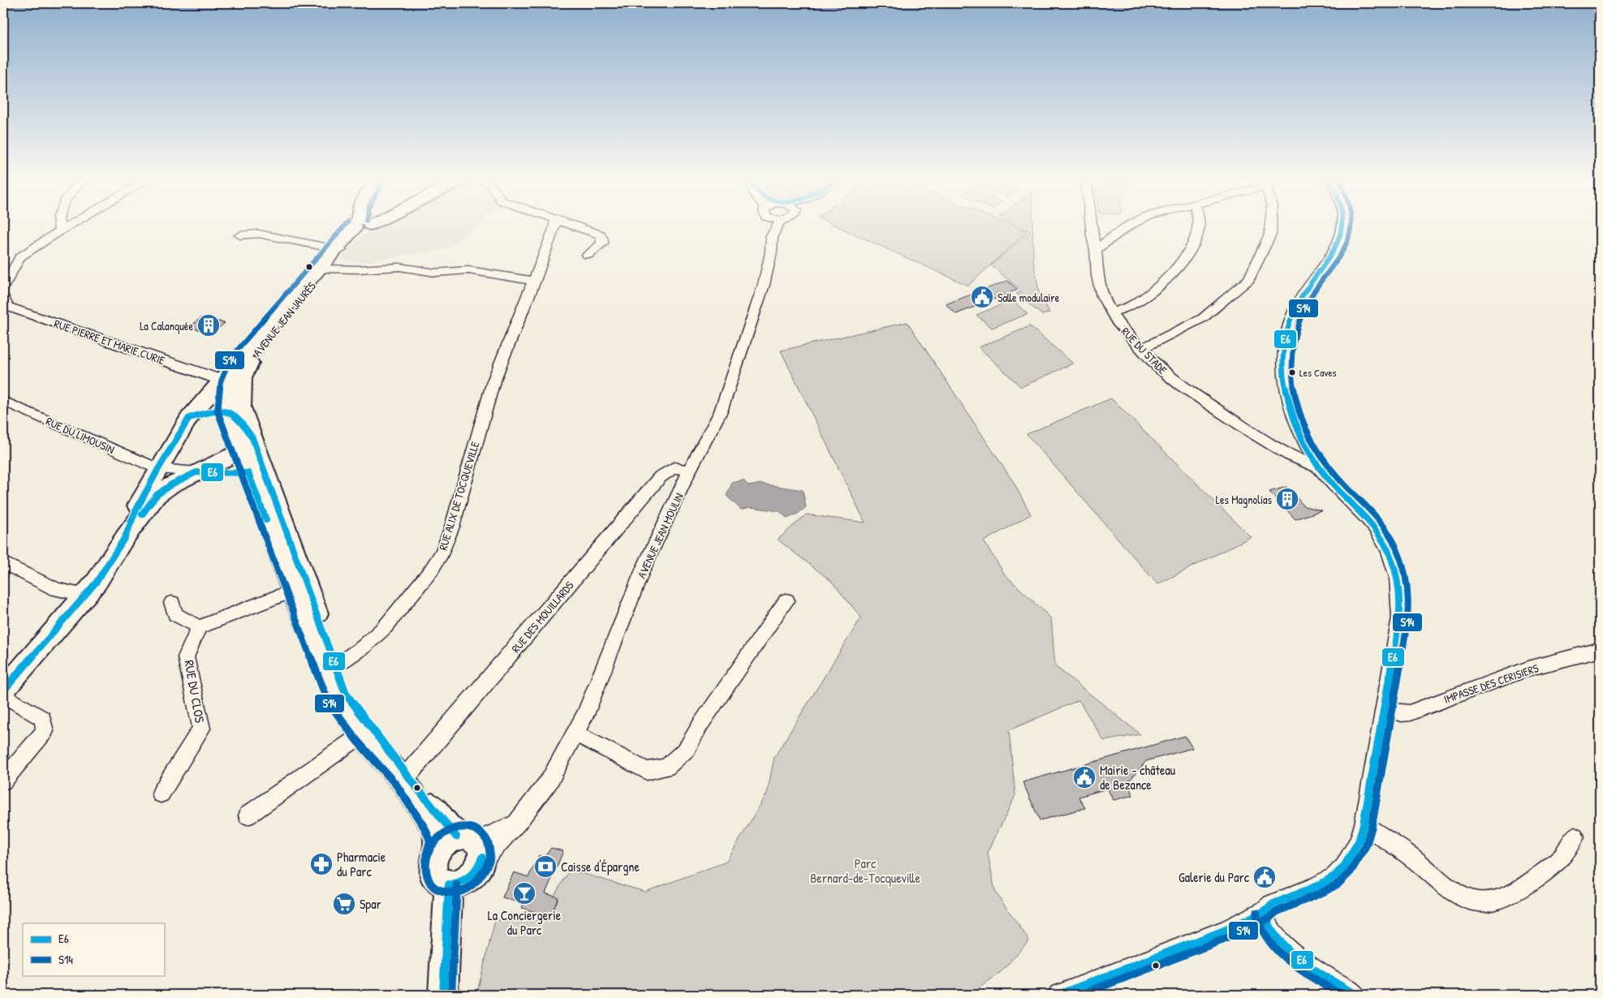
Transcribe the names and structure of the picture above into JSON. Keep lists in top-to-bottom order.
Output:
{
  "streets": {
    "main road": ["AVENUE JEAN JAURÈS"],
    "street": [
      "RUE PIERRE ET MARIE CURIE",
      "RUE DU STADE",
      "RUE DU LIMOUSIN",
      "RUE ALIX DE TOCQUEVILLE",
      "AVENUE JEAN MOULIN",
      "RUE DES MOUILLARDS",
      "IMPASSE DES CERISIERS",
      "RUE DU CLOS"
    ]
  },
  "crossings": [
    ["AVENUE JEAN JAURÈS", "RUE PIERRE ET MARIE CURIE"],
    ["AVENUE JEAN JAURÈS", "RUE ALIX DE TOCQUEVILLE"],
    ["AVENUE JEAN JAURÈS", "AVENUE JEAN MOULIN"],
    ["AVENUE JEAN JAURÈS", "RUE DES MOUILLARDS"],
    ["AVENUE JEAN MOULIN", "RUE DES MOUILLARDS"]
  ],
  "parks": ["Parc Bernard-de-Tocqueville"],
  "places": {
    "public building": ["Salle modulaire", "Mairie - château de Bezance", "Galerie du Parc"],
    "building": ["La Calanquée", "Les Magnolias"],
    "other": ["Les Caves"],
    "pharmacy": ["Pharmacie du Parc"],
    "bank": ["Caisse d'Épargne"],
    "bar": ["La Conciergerie du Parc"],
    "supermarket": ["Spar"]
  },
  "lines": ["transit line E6", "transit line S14"],
  "legend": ["E6", "S14"]
}
